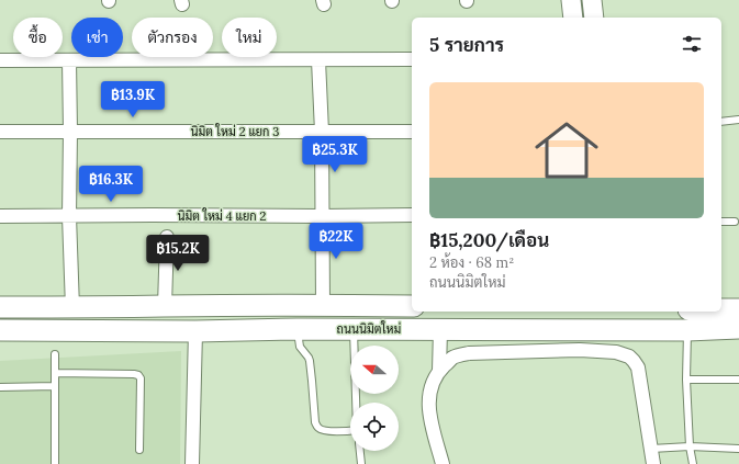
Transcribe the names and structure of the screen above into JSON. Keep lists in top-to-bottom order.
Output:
{
  "streets": {
    "main road": ["ถนนนิมิตใหม่"],
    "street": ["นิมิต ใหม่ 2 แยก 3", "นิมิต ใหม่ 4 แยก 2"]
  },
  "north": "left",
  "page": {
    "chip": [
      "ซื้อ",
      "เช่า",
      "ตัวกรอง",
      "ใหม่"
    ],
    "heading": "5 รายการ",
    "list": [
      {
        "name": "฿15,200/เดือน",
        "note": "2 ห้อง · 68 m² · ถนนนิมิตใหม่"
      }
    ],
    "price": [
      "฿13.9K",
      "฿25.3K",
      "฿16.3K",
      "฿22K",
      "฿15.2K"
    ]
  }
}
